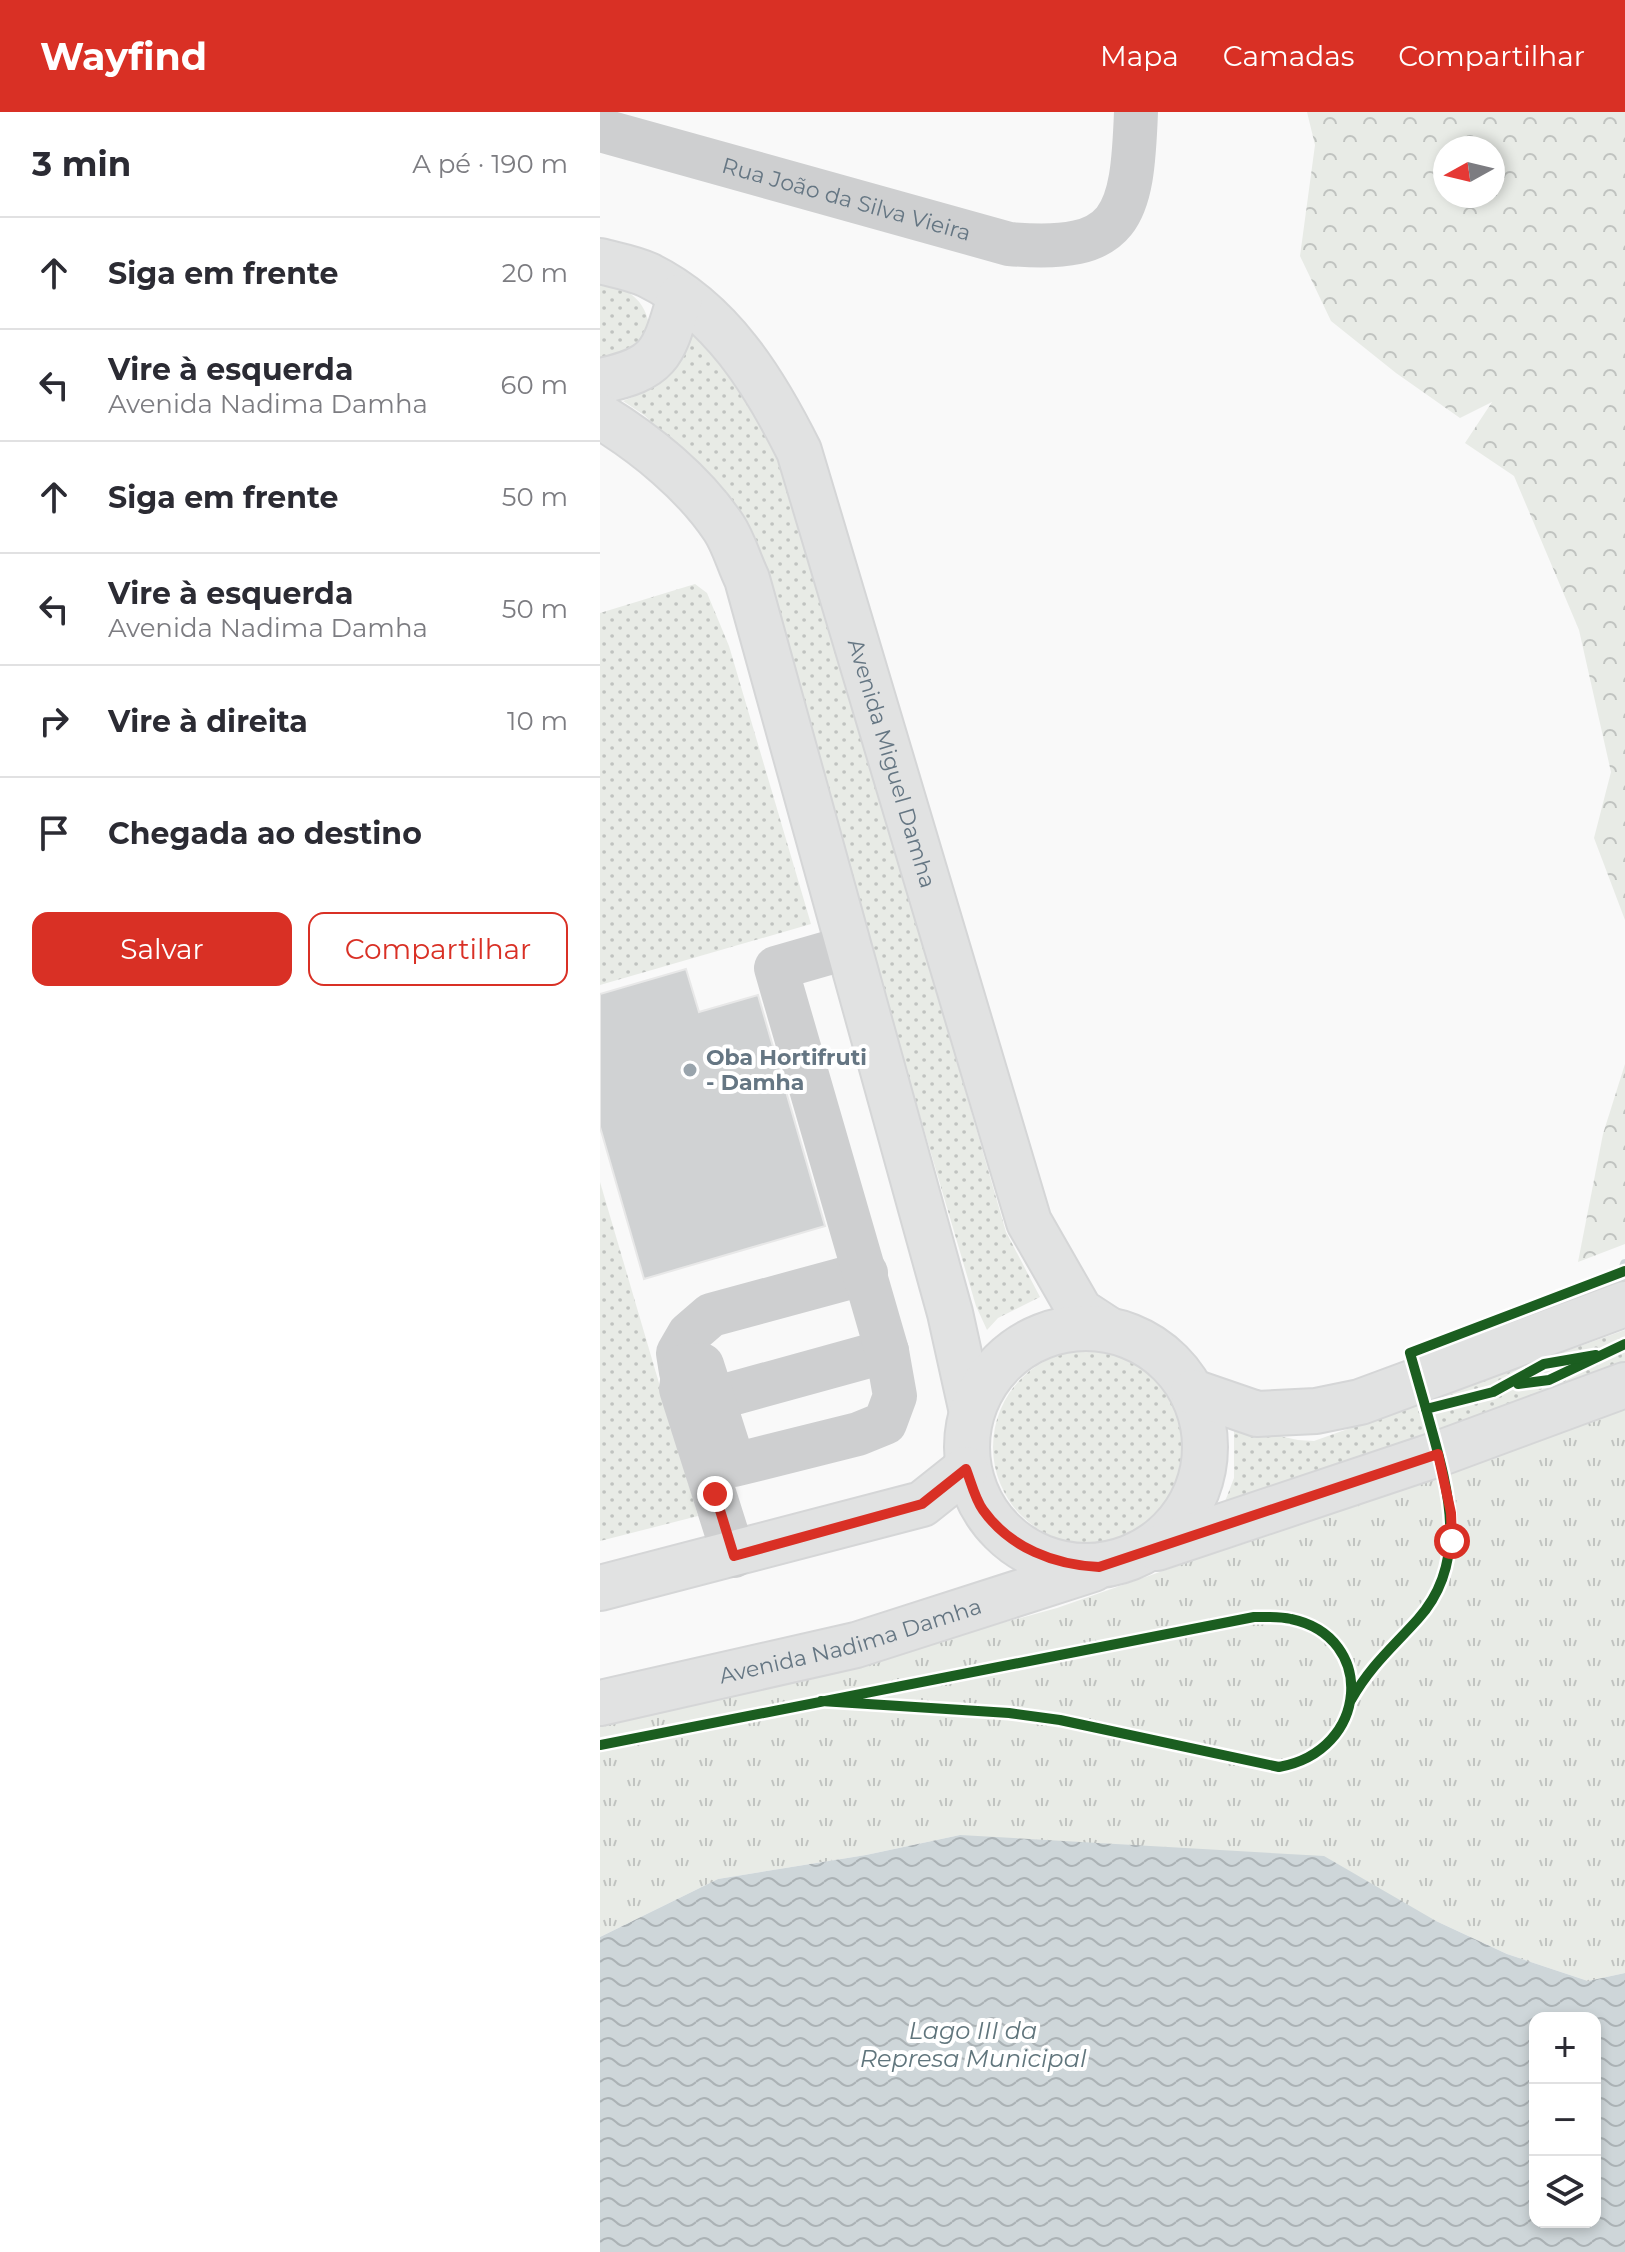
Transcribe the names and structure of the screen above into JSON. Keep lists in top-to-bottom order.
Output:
{
  "streets": {
    "main road": ["Avenida Miguel Damha", "Avenida Nadima Damha"],
    "street": ["Rua João da Silva Vieira"]
  },
  "crossings": [
    ["Avenida Miguel Damha", "Avenida Nadima Damha"]
  ],
  "water": ["Lago III da Represa Municipal"],
  "places": ["Oba Hortifruti - Damha"],
  "north": "left",
  "page": {
    "header": "Wayfind",
    "nav": ["Mapa", "Camadas", "Compartilhar"],
    "heading": ["3 min", "A pé · 190 m"],
    "list": [
      ["Siga em frente", "20 m"],
      ["Vire à esquerda", "Avenida Nadima Damha", "60 m"],
      ["Siga em frente", "50 m"],
      ["Vire à esquerda", "Avenida Nadima Damha", "50 m"],
      ["Vire à direita", "10 m"],
      "Chegada ao destino"
    ],
    "buttons": ["Salvar", "Compartilhar"],
    "map_buttons": ["+", "−"]
  }
}
